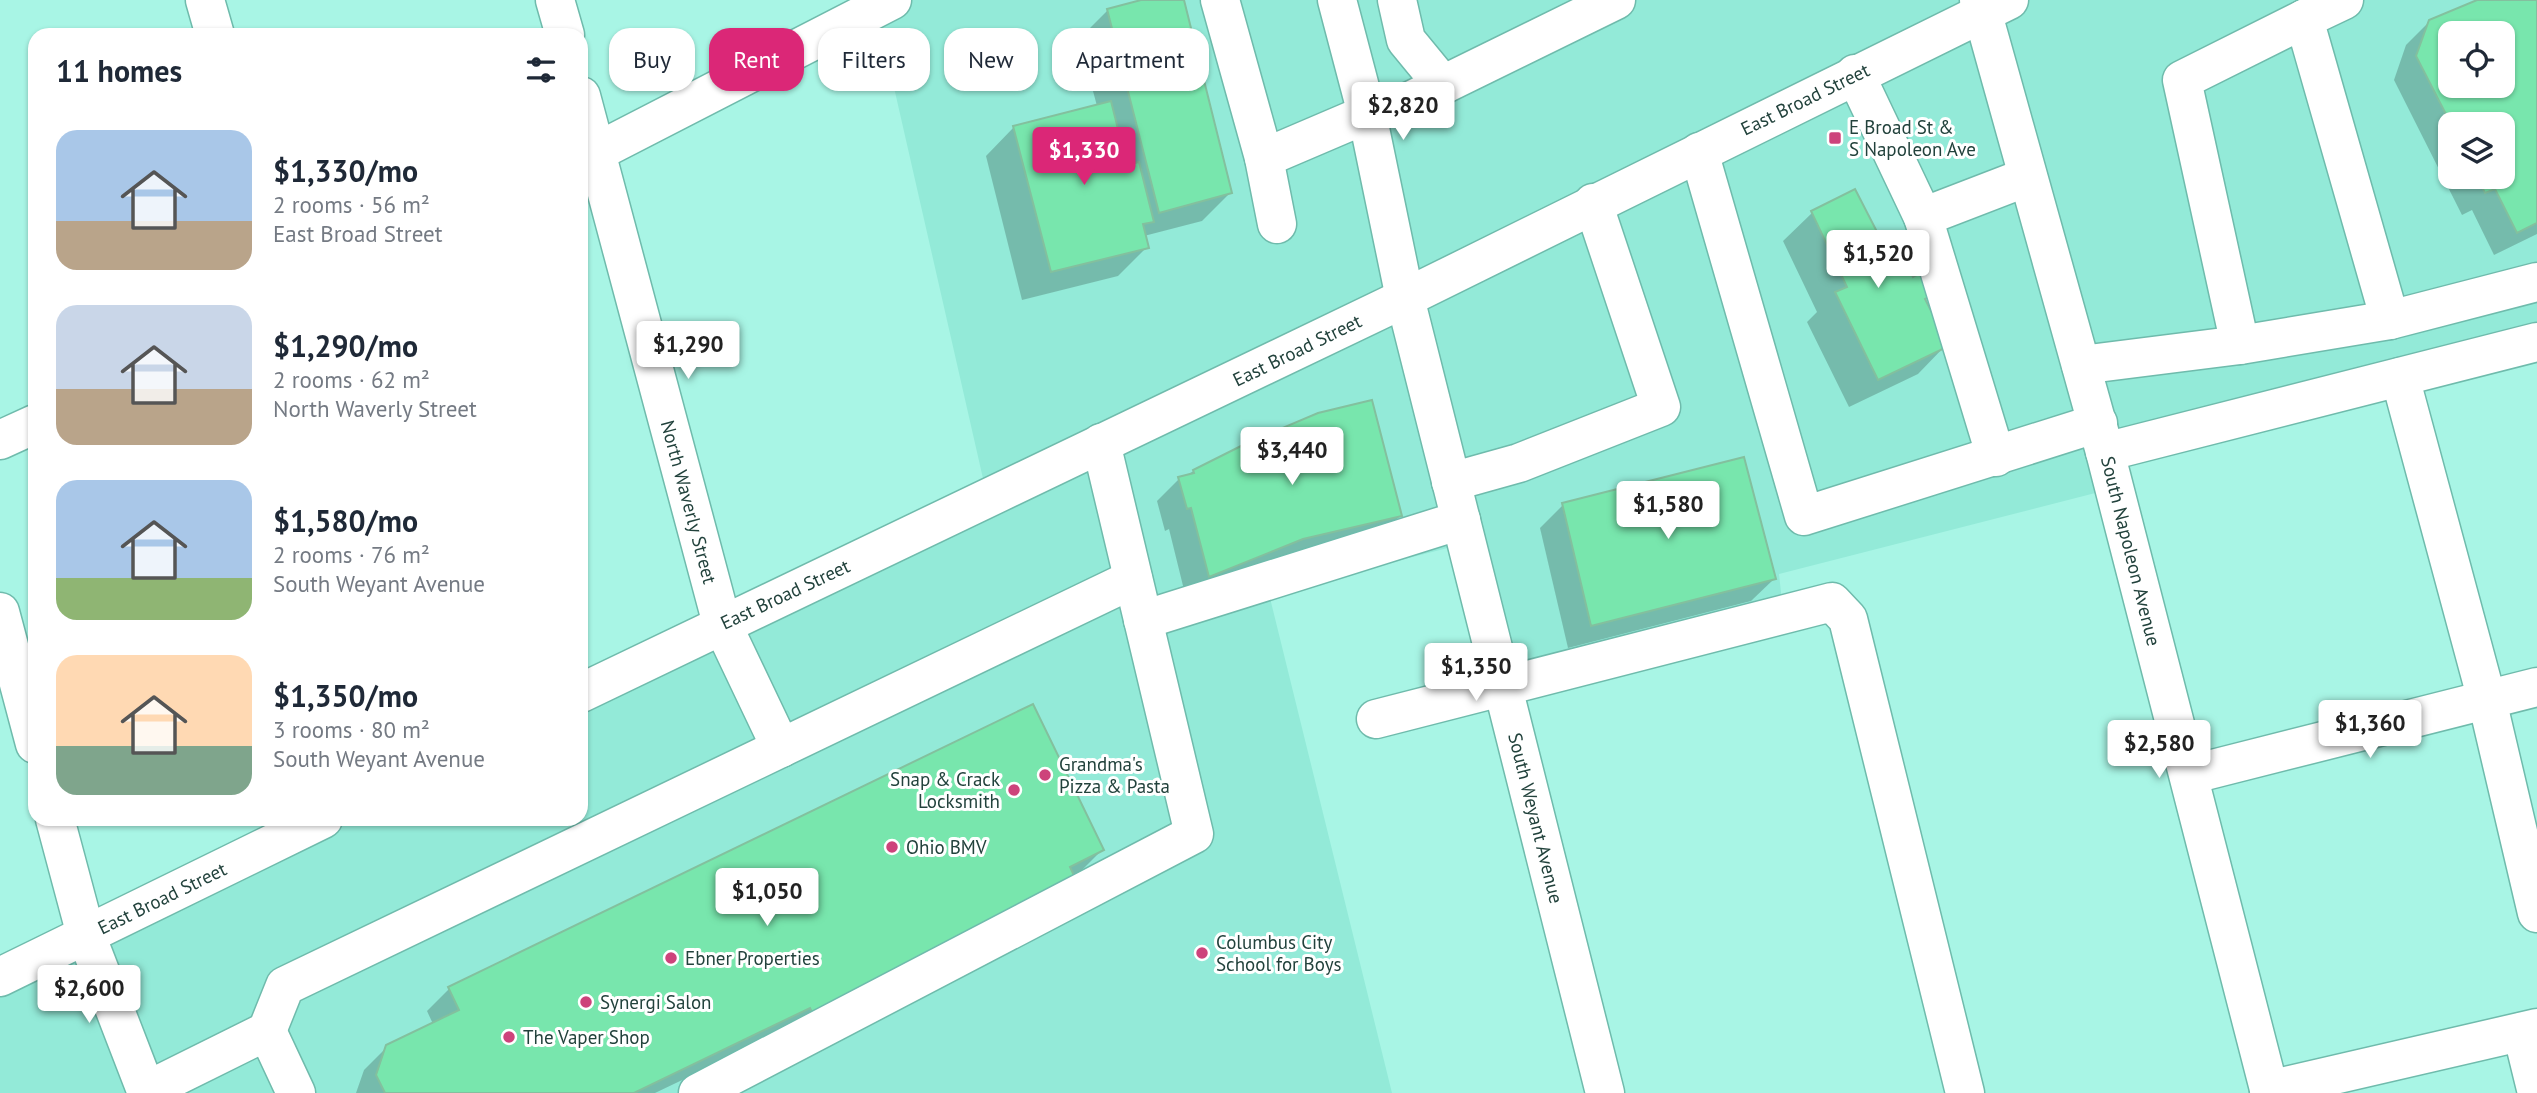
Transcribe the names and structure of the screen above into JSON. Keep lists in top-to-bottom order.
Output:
{
  "streets": {
    "street": [
      "East Broad Street",
      "North Waverly Street",
      "South Napoleon Avenue",
      "South Weyant Avenue"
    ]
  },
  "crossings": [
    ["East Broad Street", "North Waverly Street"],
    ["East Broad Street", "South Napoleon Avenue"],
    ["East Broad Street", "South Weyant Avenue"]
  ],
  "places": {
    "transit": ["E Broad St & S Napoleon Ave"],
    "other": [
      "Grandma's Pizza & Pasta",
      "Snap & Crack Locksmith",
      "Ohio BMV",
      "Columbus City School for Boys",
      "Ebner Properties",
      "Synergi Salon",
      "The Vaper Shop"
    ]
  },
  "page": {
    "chip": [
      "Buy",
      "Rent",
      "Filters",
      "New",
      "Apartment"
    ],
    "heading": "11 homes",
    "price": [
      "$2,820",
      "$1,330",
      "$1,520",
      "$1,290",
      "$3,440",
      "$1,580",
      "$1,350",
      "$1,360",
      "$2,580",
      "$1,050",
      "$2,600"
    ],
    "list": [
      {
        "name": "$1,330/mo",
        "note": "2 rooms · 56 m² · East Broad Street"
      },
      {
        "name": "$1,290/mo",
        "note": "2 rooms · 62 m² · North Waverly Street"
      },
      {
        "name": "$1,580/mo",
        "note": "2 rooms · 76 m² · South Weyant Avenue"
      },
      {
        "name": "$1,350/mo",
        "note": "3 rooms · 80 m² · South Weyant Avenue"
      }
    ]
  }
}
